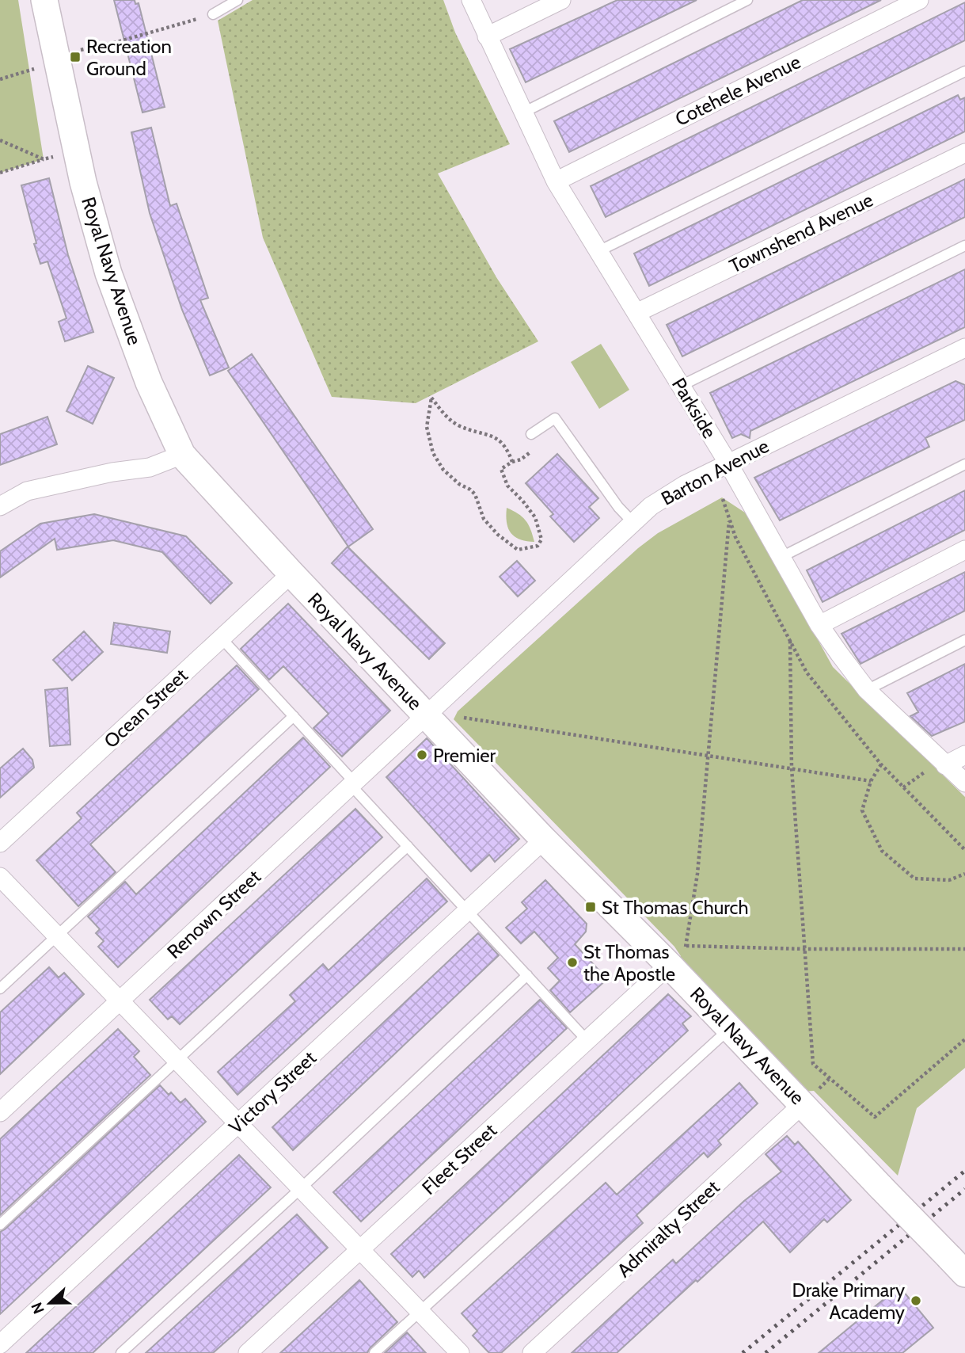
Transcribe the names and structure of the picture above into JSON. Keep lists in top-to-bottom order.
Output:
{
  "streets": {
    "street": [
      "Cotehele Avenue",
      "Townshend Avenue",
      "Royal Navy Avenue",
      "Parkside",
      "Barton Avenue",
      "Ocean Street",
      "Renown Street",
      "Victory Street",
      "Fleet Street",
      "Admiralty Street"
    ]
  },
  "crossings": [
    ["Cotehele Avenue", "Parkside"],
    ["Townshend Avenue", "Parkside"],
    ["Royal Navy Avenue", "Barton Avenue"],
    ["Royal Navy Avenue", "Ocean Street"],
    ["Royal Navy Avenue", "Renown Street"],
    ["Royal Navy Avenue", "Victory Street"],
    ["Royal Navy Avenue", "Fleet Street"],
    ["Royal Navy Avenue", "Admiralty Street"],
    ["Parkside", "Barton Avenue"],
    ["Barton Avenue", "Renown Street"]
  ],
  "places": {
    "transit": ["Recreation Ground", "St Thomas Church"],
    "other": ["Premier", "St Thomas the Apostle", "Drake Primary Academy"]
  },
  "north": "left"
}
